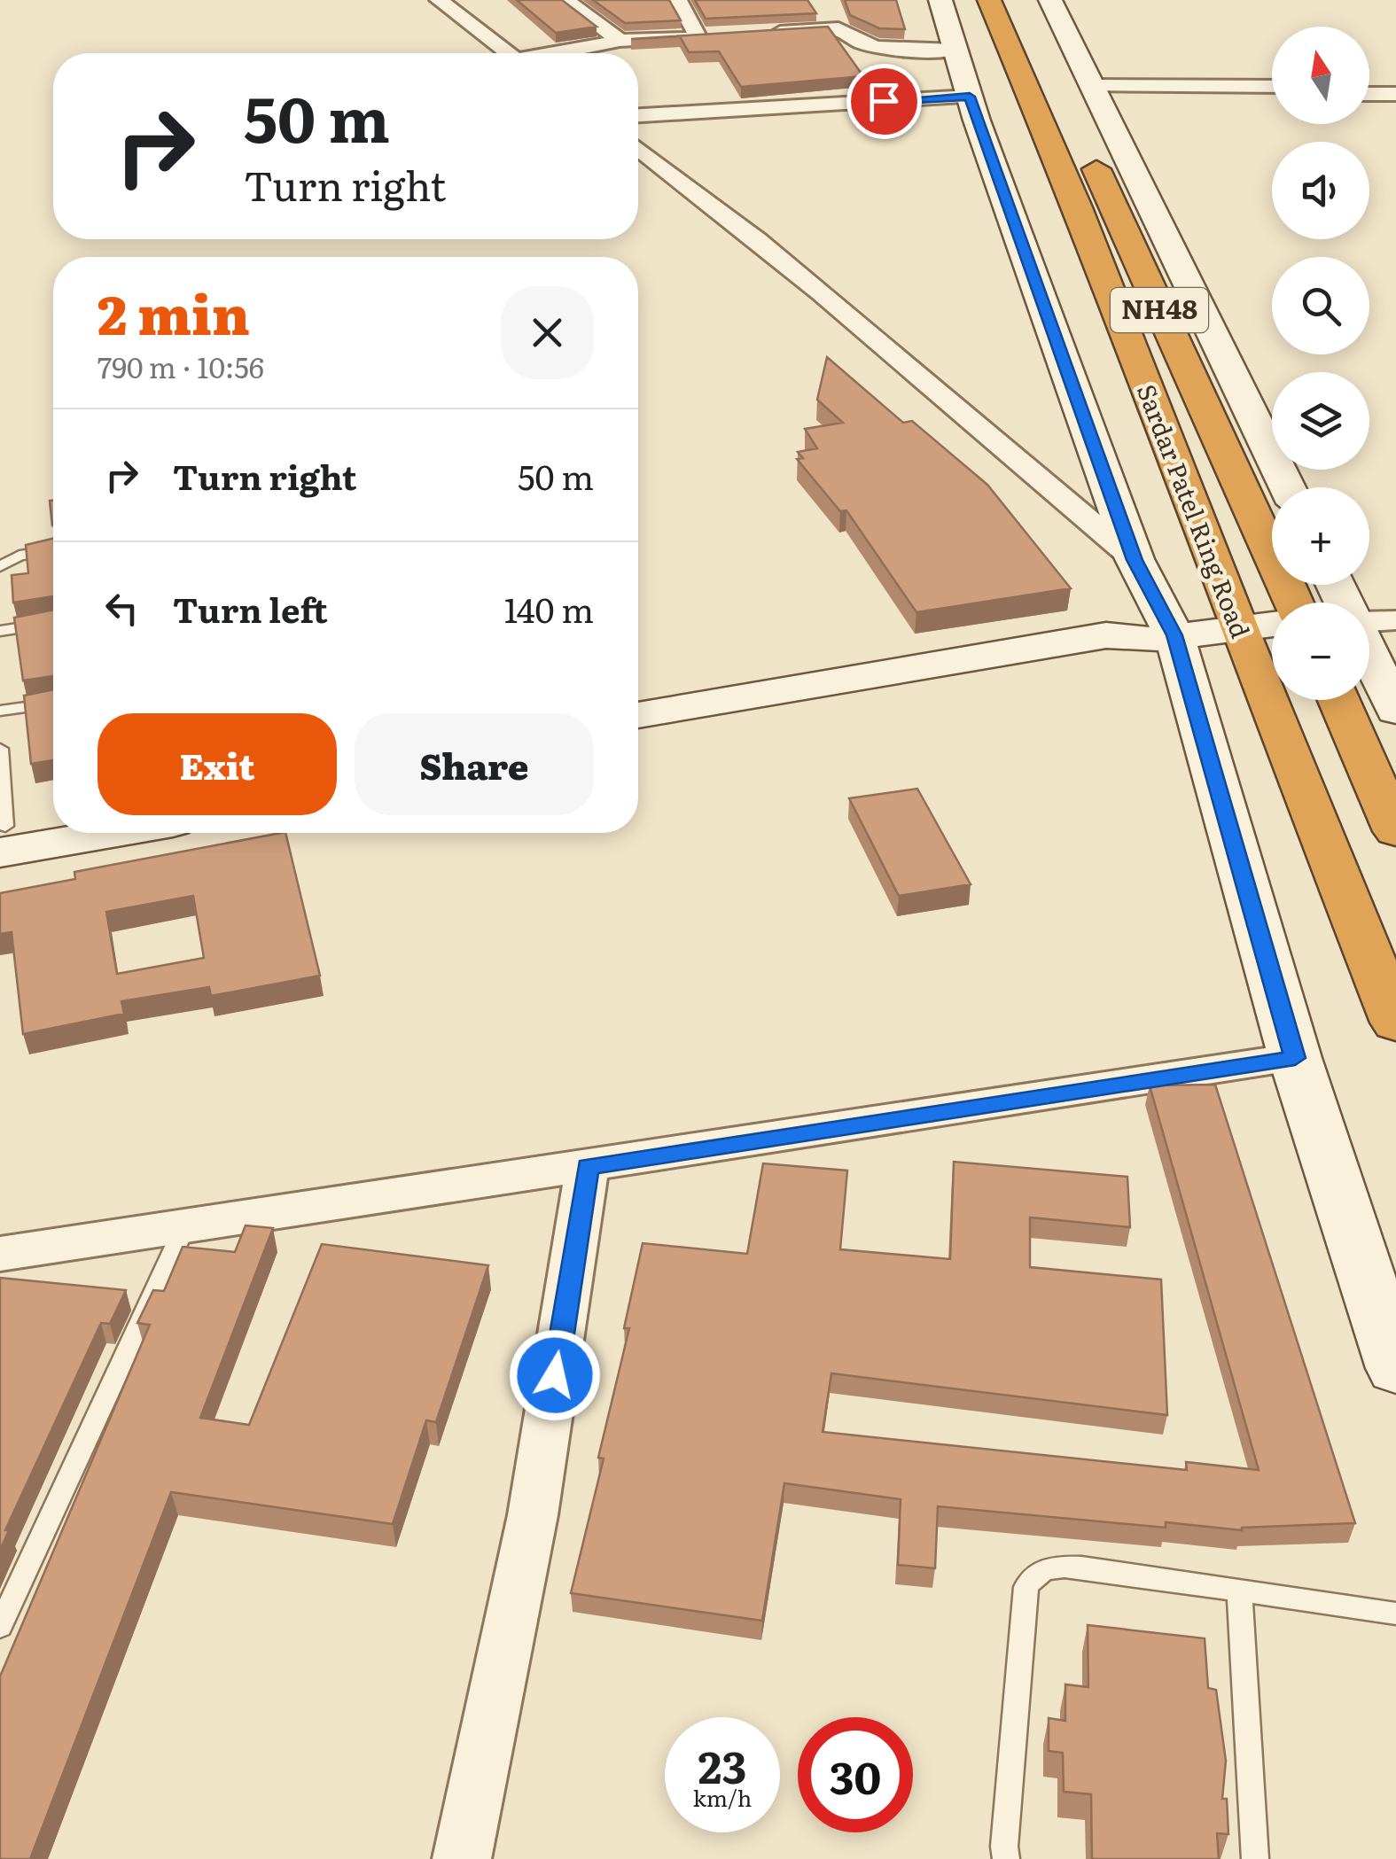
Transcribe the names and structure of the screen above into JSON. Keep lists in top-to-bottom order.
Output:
{
  "streets": {
    "highway": ["NH48", "Sardar Patel Ring Road"]
  },
  "north": "top",
  "page": {
    "map_buttons": ["+", "−"],
    "turn": ["50 m", "Turn right"],
    "heading": ["2 min", "790 m · 10:56"],
    "list": [
      {
        "name": "Turn right",
        "value": "50 m"
      },
      {
        "name": "Turn left",
        "value": "140 m"
      }
    ],
    "buttons": ["Exit", "Share"],
    "speed": "23 km/h",
    "limit": "30"
  }
}
